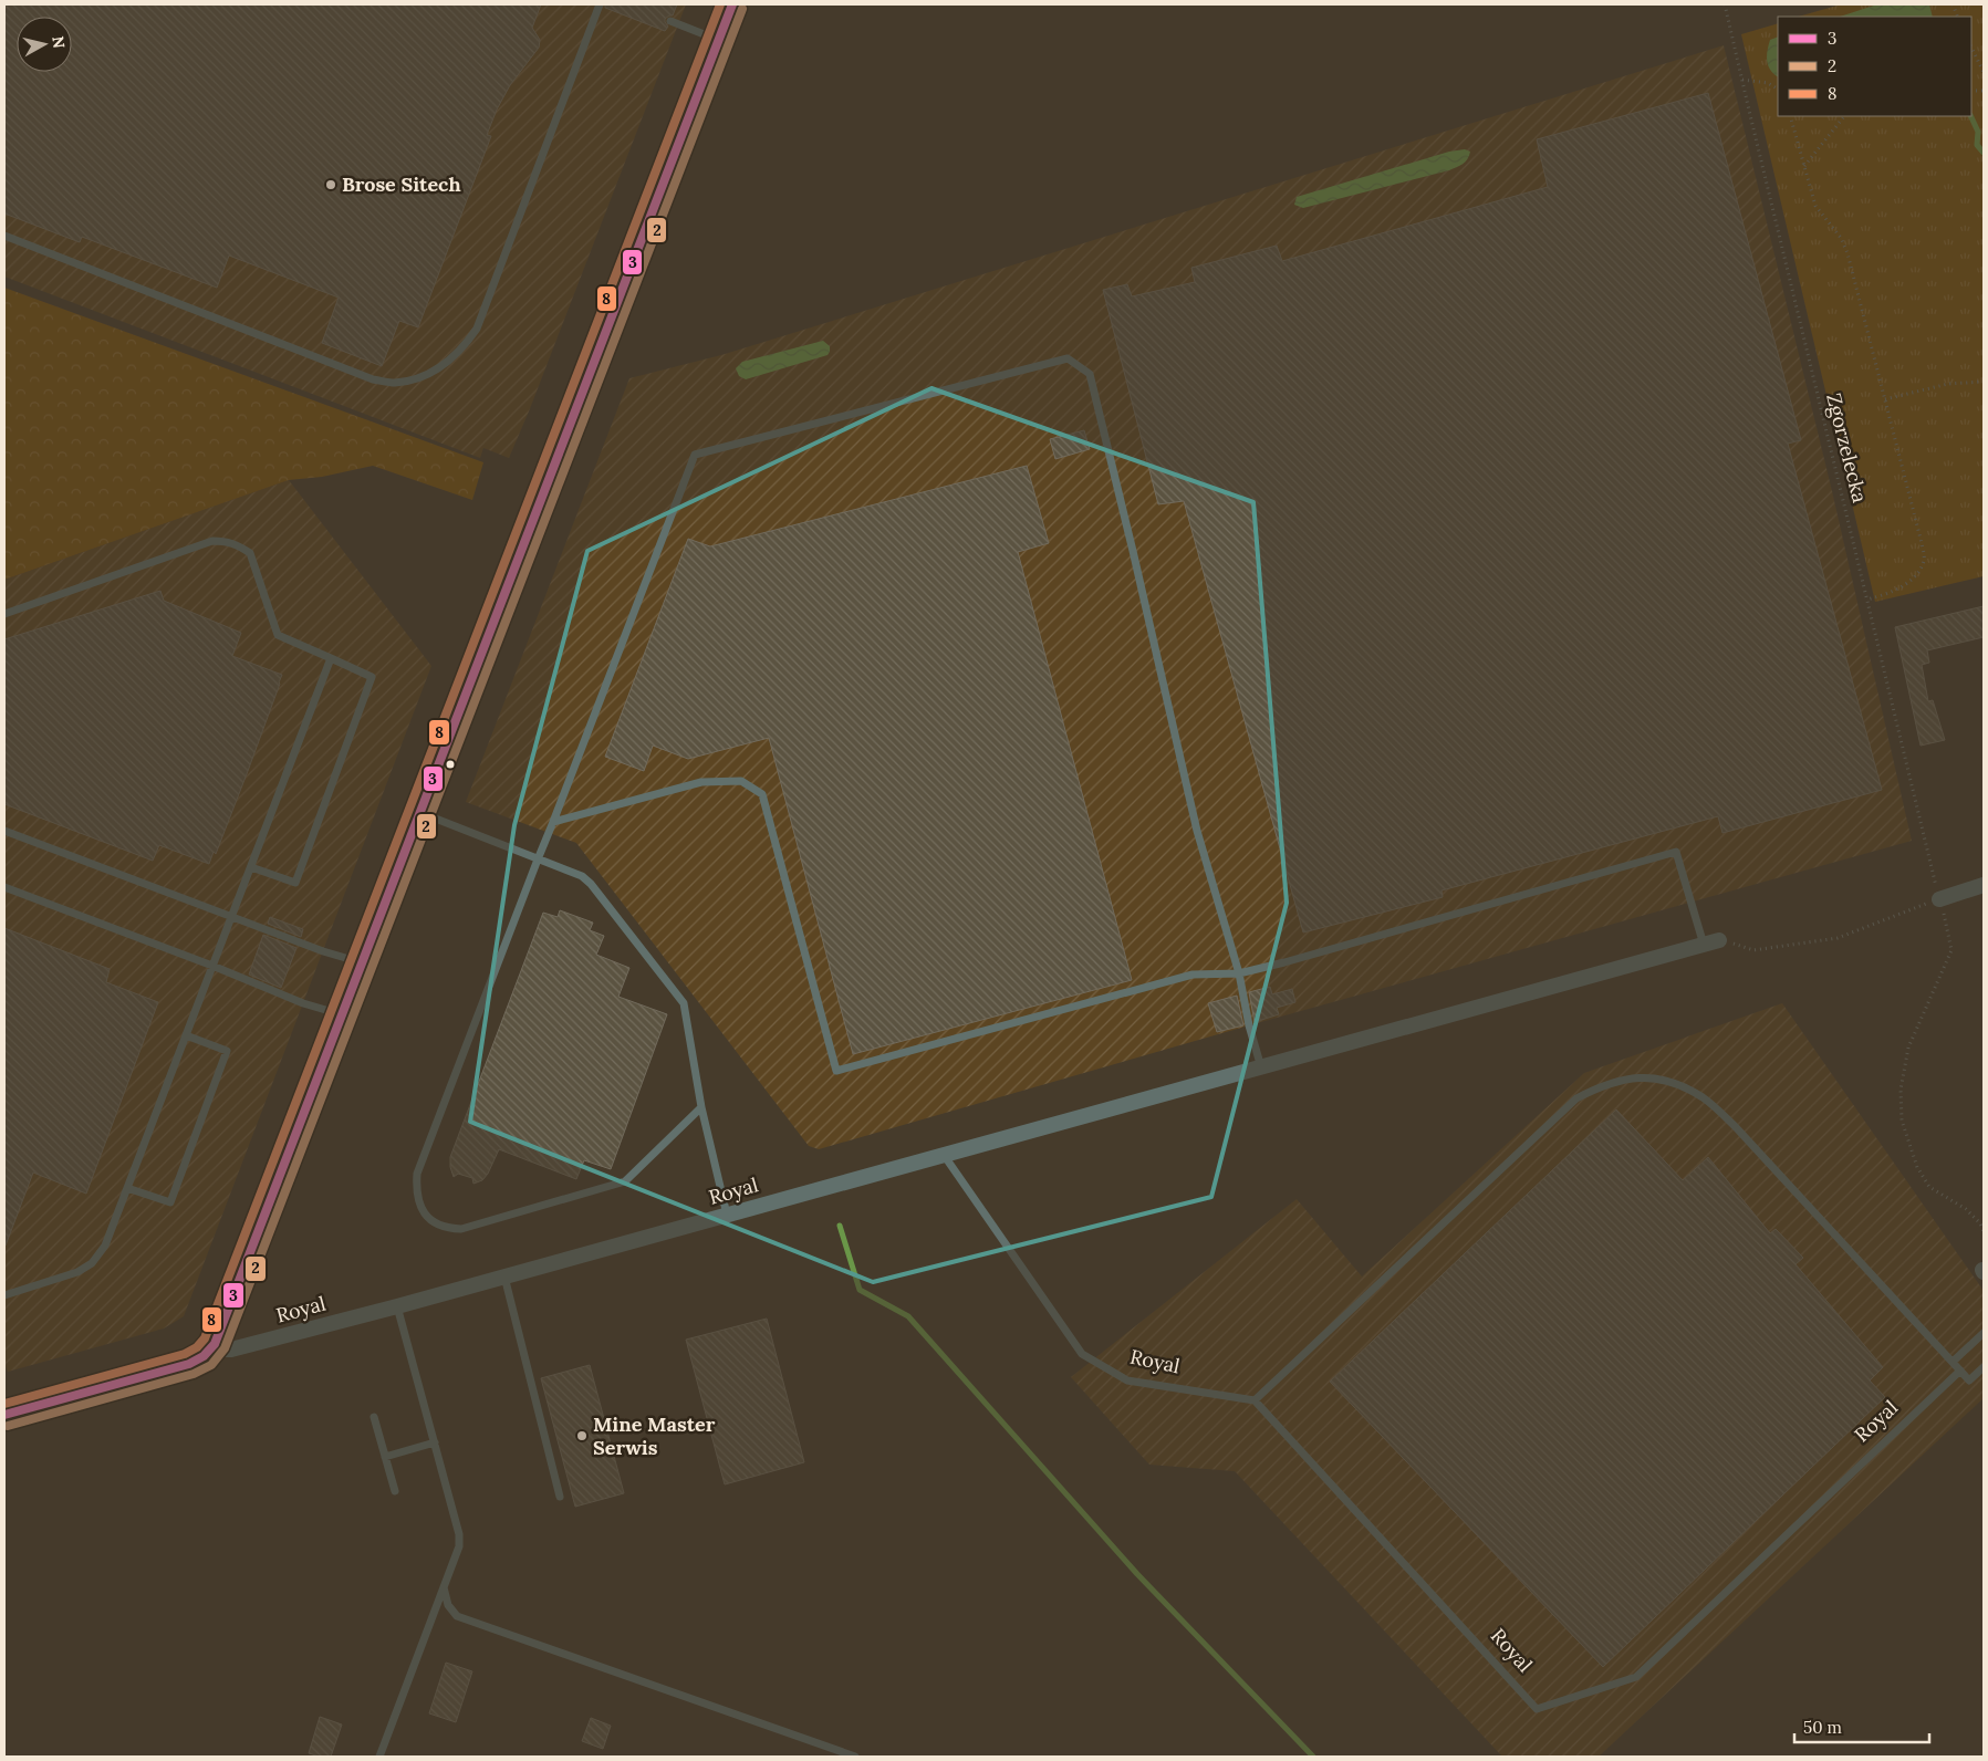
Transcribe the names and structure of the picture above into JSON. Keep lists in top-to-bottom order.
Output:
{
  "streets": {
    "street": ["Royal"],
    "path": ["Zgorzelecka"]
  },
  "places": ["Brose Sitech", "Mine Master Serwis"],
  "lines": ["transit line 3", "transit line 8", "transit line 2"],
  "legend": ["3", "2", "8"],
  "scale_bar": "50 m",
  "north": "right"
}
